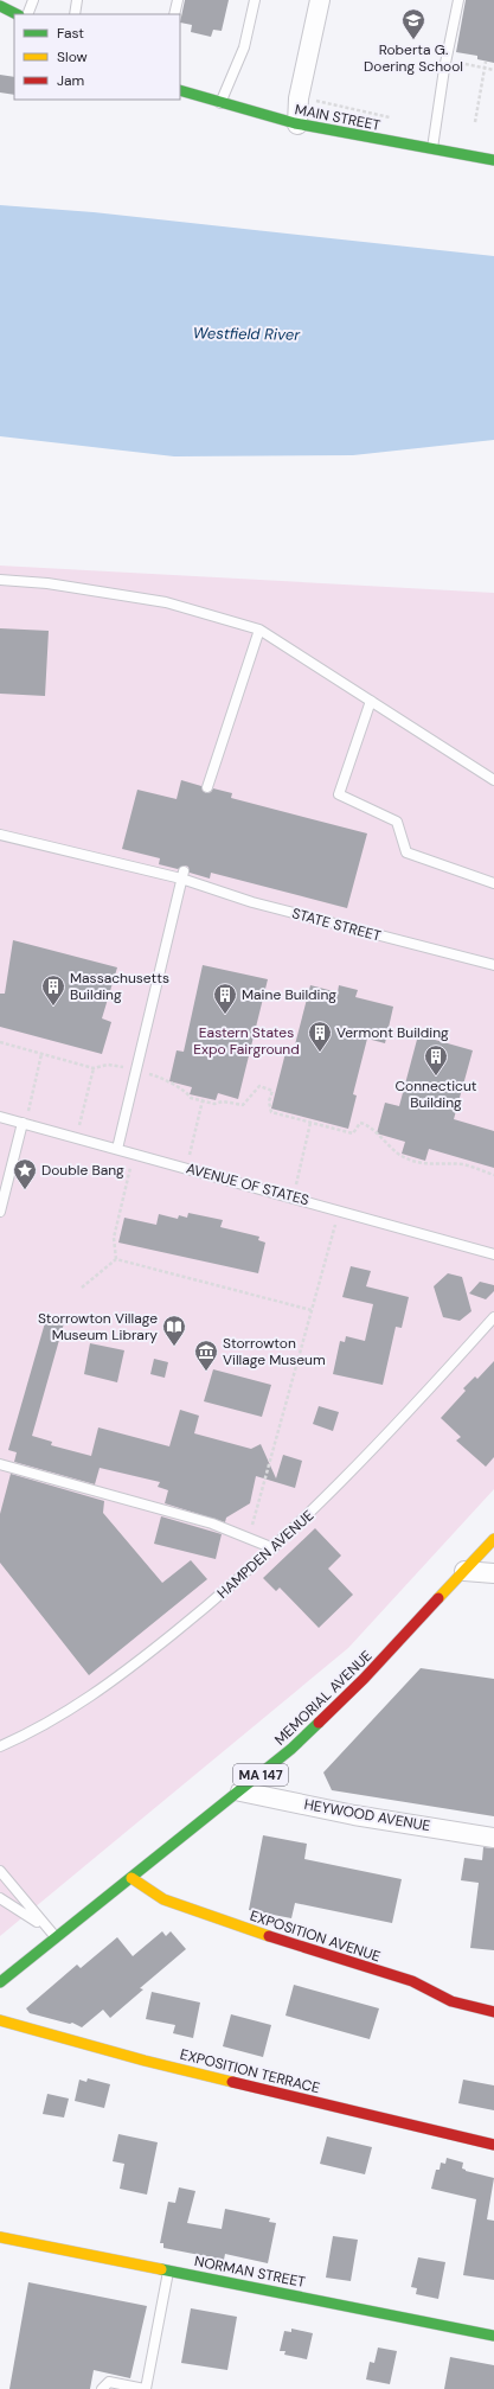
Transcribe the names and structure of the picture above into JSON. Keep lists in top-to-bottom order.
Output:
{
  "streets": {
    "street": [
      "MAIN STREET",
      "MEMORIAL AVENUE",
      "MA 147",
      "HEYWOOD AVENUE",
      "EXPOSITION AVENUE",
      "EXPOSITION TERRACE",
      "NORMAN STREET"
    ],
    "lane": ["STATE STREET", "AVENUE OF STATES", "HAMPDEN AVENUE"]
  },
  "crossings": [
    ["MEMORIAL AVENUE", "HEYWOOD AVENUE"],
    ["MEMORIAL AVENUE", "EXPOSITION AVENUE"]
  ],
  "water": ["Westfield River"],
  "parks": ["Eastern States Expo Fairground"],
  "places": {
    "school or university": ["Roberta G. Doering School"],
    "building": [
      "Massachusetts Building",
      "Maine Building",
      "Vermont Building",
      "Connecticut Building"
    ],
    "place": ["Double Bang"],
    "library": ["Storrowton Village Museum Library"],
    "museum": ["Storrowton Village Museum"]
  },
  "legend": ["Fast", "Slow", "Jam"]
}
